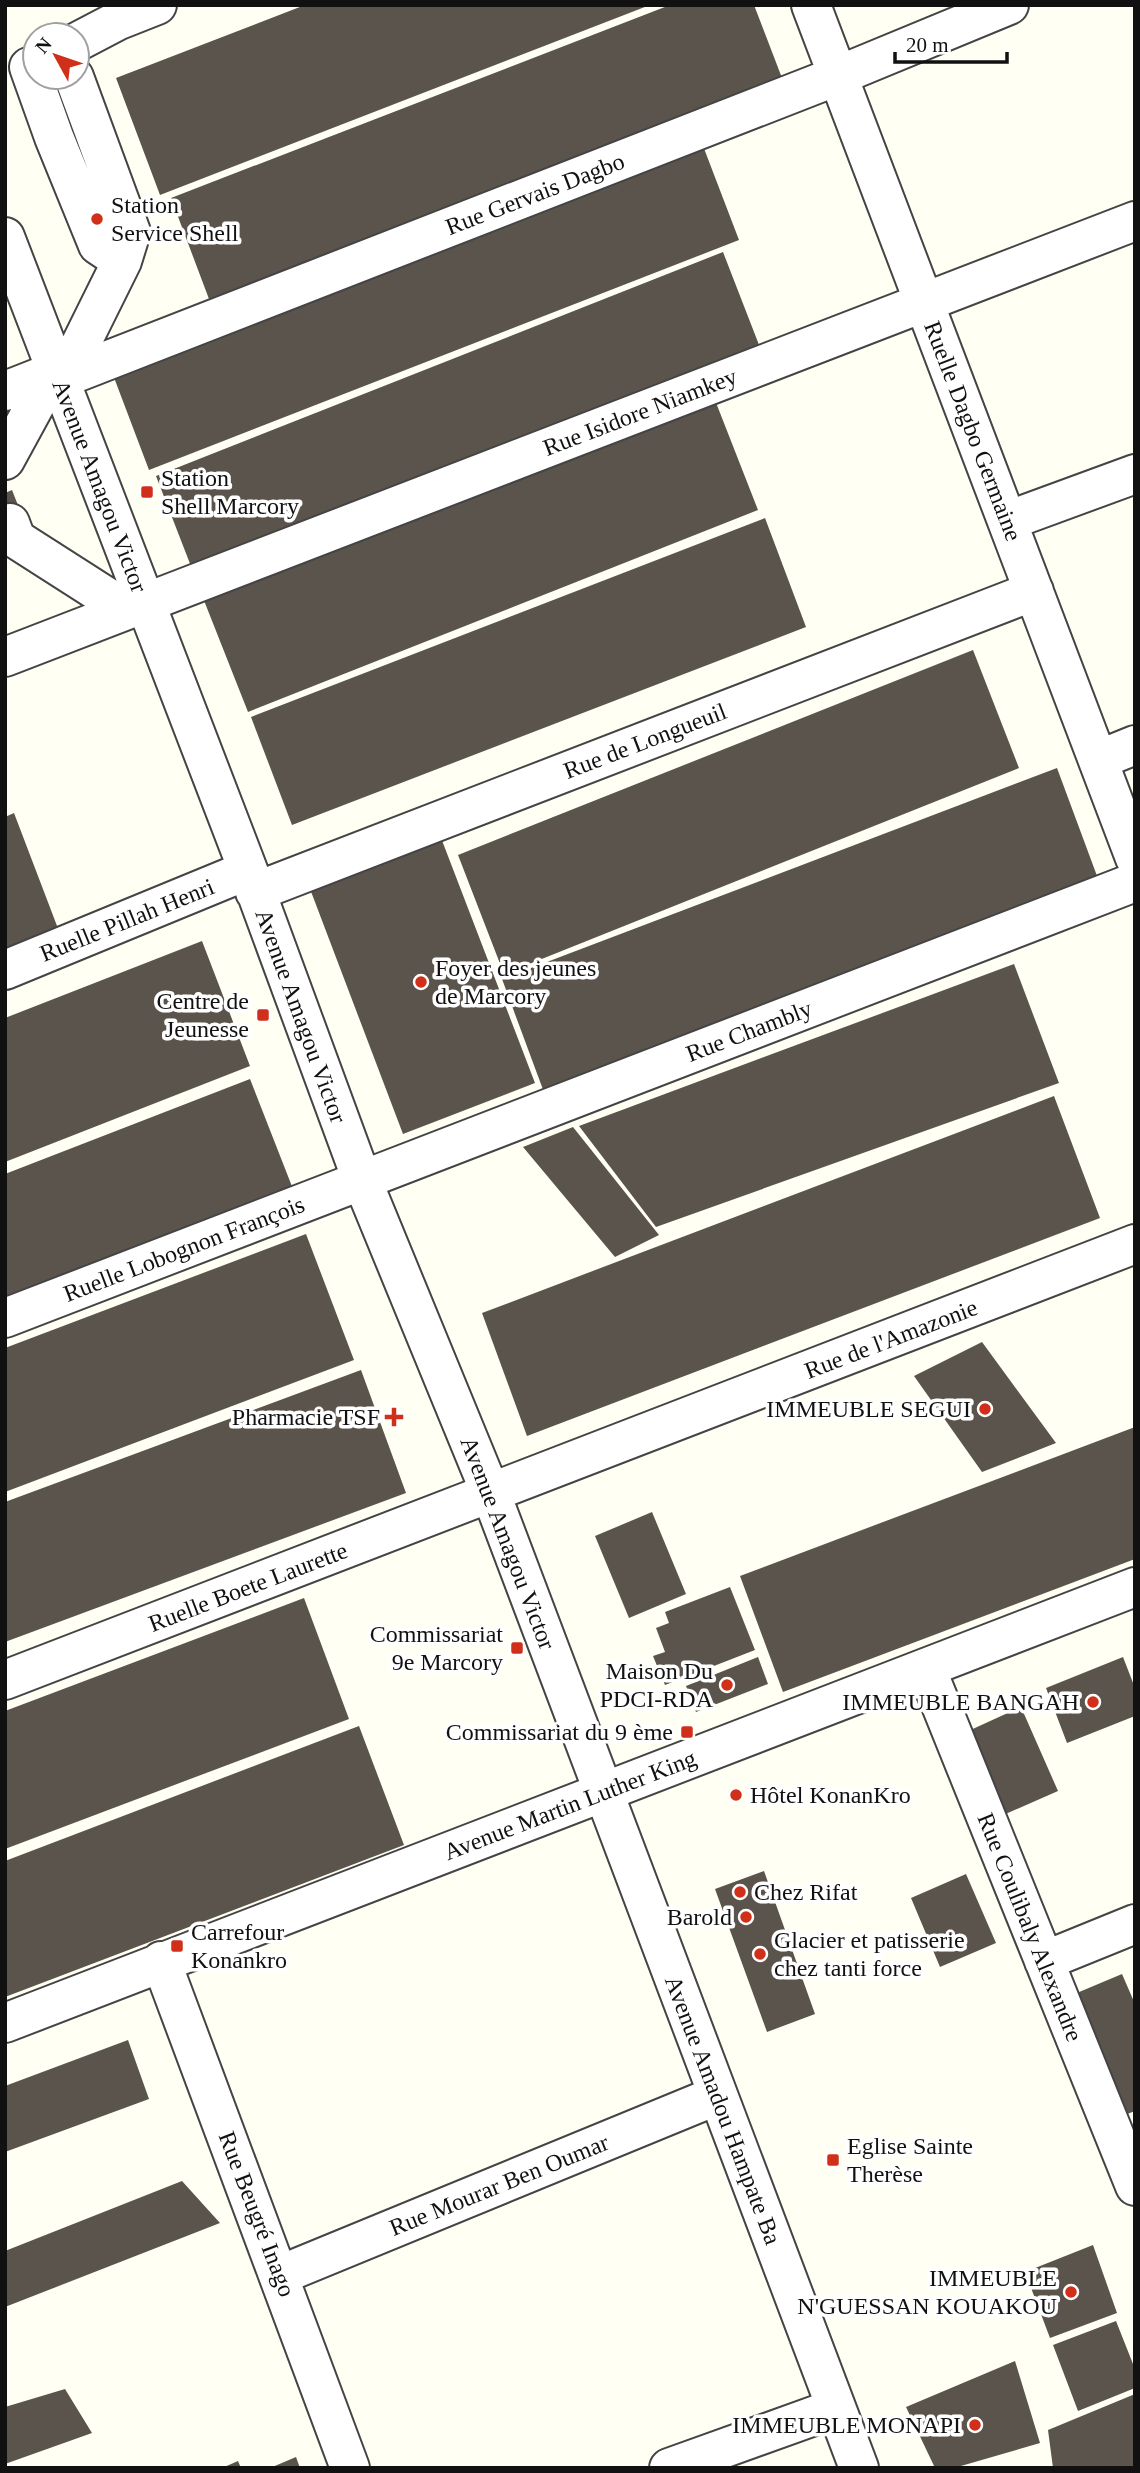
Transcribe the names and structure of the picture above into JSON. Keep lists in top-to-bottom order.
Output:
{
  "streets": {
    "street": [
      "Rue Gervais Dagbo",
      "Rue Isidore Niamkey",
      "Ruelle Dagbo Germaine",
      "Avenue Amagou Victor",
      "Rue de Longueuil",
      "Ruelle Pillah Henri",
      "Rue Chambly",
      "Ruelle Lobognon François",
      "Rue de l'Amazonie",
      "Ruelle Boete Laurette",
      "Avenue Martin Luther King",
      "Rue Coulibaly Alexandre",
      "Avenue Amadou Hampate Ba",
      "Rue Mourar Ben Oumar",
      "Rue Beugré Inago"
    ]
  },
  "crossings": [
    ["Rue Gervais Dagbo", "Ruelle Dagbo Germaine"],
    ["Rue Gervais Dagbo", "Avenue Amagou Victor"],
    ["Rue Isidore Niamkey", "Ruelle Dagbo Germaine"],
    ["Rue Isidore Niamkey", "Avenue Amagou Victor"],
    ["Ruelle Dagbo Germaine", "Rue de Longueuil"],
    ["Avenue Amagou Victor", "Rue de Longueuil"],
    ["Avenue Amagou Victor", "Ruelle Pillah Henri"],
    ["Avenue Amagou Victor", "Rue Chambly"],
    ["Avenue Amagou Victor", "Ruelle Lobognon François"],
    ["Avenue Amagou Victor", "Rue de l'Amazonie"],
    ["Avenue Amagou Victor", "Ruelle Boete Laurette"],
    ["Avenue Amagou Victor", "Avenue Martin Luther King"],
    ["Avenue Amagou Victor", "Avenue Amadou Hampate Ba"],
    ["Rue de Longueuil", "Ruelle Pillah Henri"],
    ["Rue Chambly", "Ruelle Lobognon François"],
    ["Rue de l'Amazonie", "Ruelle Boete Laurette"],
    ["Avenue Martin Luther King", "Rue Coulibaly Alexandre"],
    ["Avenue Martin Luther King", "Avenue Amadou Hampate Ba"],
    ["Avenue Martin Luther King", "Rue Beugré Inago"],
    ["Avenue Amadou Hampate Ba", "Rue Mourar Ben Oumar"],
    ["Rue Mourar Ben Oumar", "Rue Beugré Inago"]
  ],
  "places": {
    "other": [
      "Station Service Shell",
      "Foyer des jeunes de Marcory",
      "IMMEUBLE SEGUI",
      "Maison Du PDCI-RDA",
      "IMMEUBLE BANGAH",
      "Hôtel KonanKro",
      "Chez Rifat",
      "Barold",
      "Glacier et patisserie chez tanti force",
      "IMMEUBLE N'GUESSAN KOUAKOU",
      "IMMEUBLE MONAPI"
    ],
    "transit": [
      "Station Shell Marcory",
      "Centre de Jeunesse",
      "Commissariat 9e Marcory",
      "Commissariat du 9 ème",
      "Carrefour Konankro",
      "Eglise Sainte Therèse"
    ],
    "health": ["Pharmacie TSF"]
  },
  "scale_bar": "20 m",
  "north": "top left"
}
